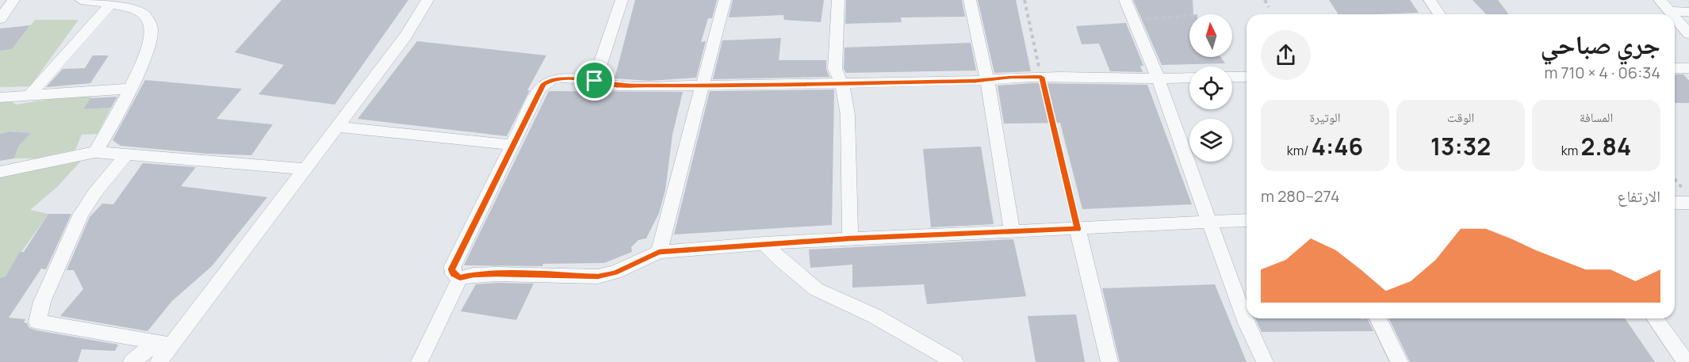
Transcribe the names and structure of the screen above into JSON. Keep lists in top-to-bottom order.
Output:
{
  "north": "top",
  "page": {
    "heading": ["جري صباحي", "06:34 · 4 × 710 m"],
    "stats": [
      ["المسافة", "2.84 km"],
      ["الوقت", "13:32"],
      ["الوتيرة", "4:46 /km"]
    ],
    "chart": ["الارتفاع", "274–280 m"]
  }
}
